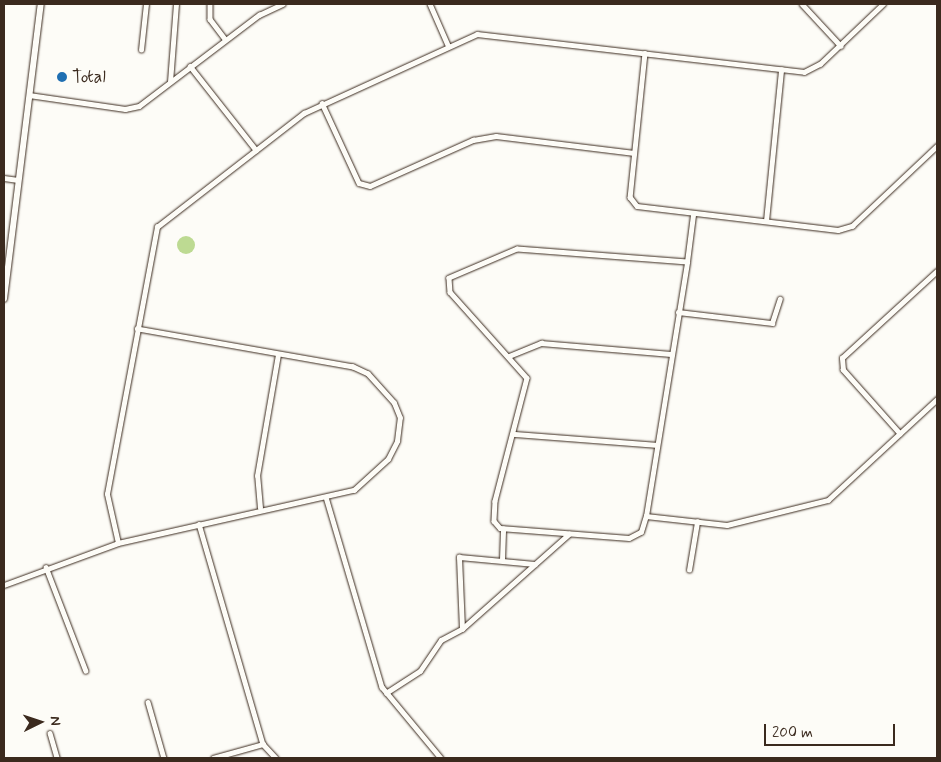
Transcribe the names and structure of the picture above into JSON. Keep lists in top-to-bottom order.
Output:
{
  "places": ["Total"],
  "scale_bar": "200 m",
  "north": "right"
}
